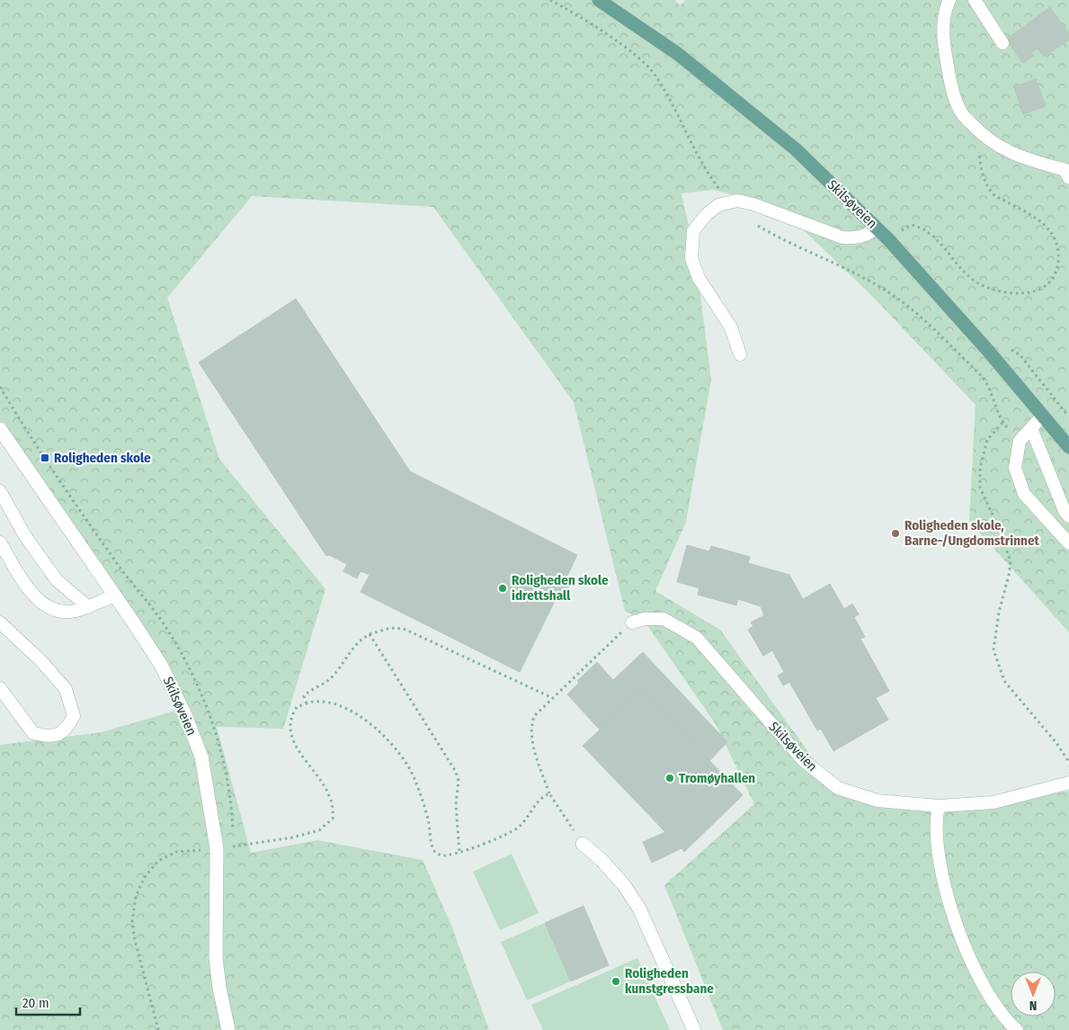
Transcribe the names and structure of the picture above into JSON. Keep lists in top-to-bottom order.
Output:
{
  "streets": {
    "main road": ["Skilsøveien"]
  },
  "places": {
    "transit": ["Roligheden skole"],
    "other": [
      "Roligheden skole, Barne-/Ungdomstrinnet",
      "Roligheden skole idrettshall",
      "Tromøyhallen",
      "Roligheden kunstgressbane"
    ]
  },
  "scale_bar": "20 m",
  "north": "bottom"
}
